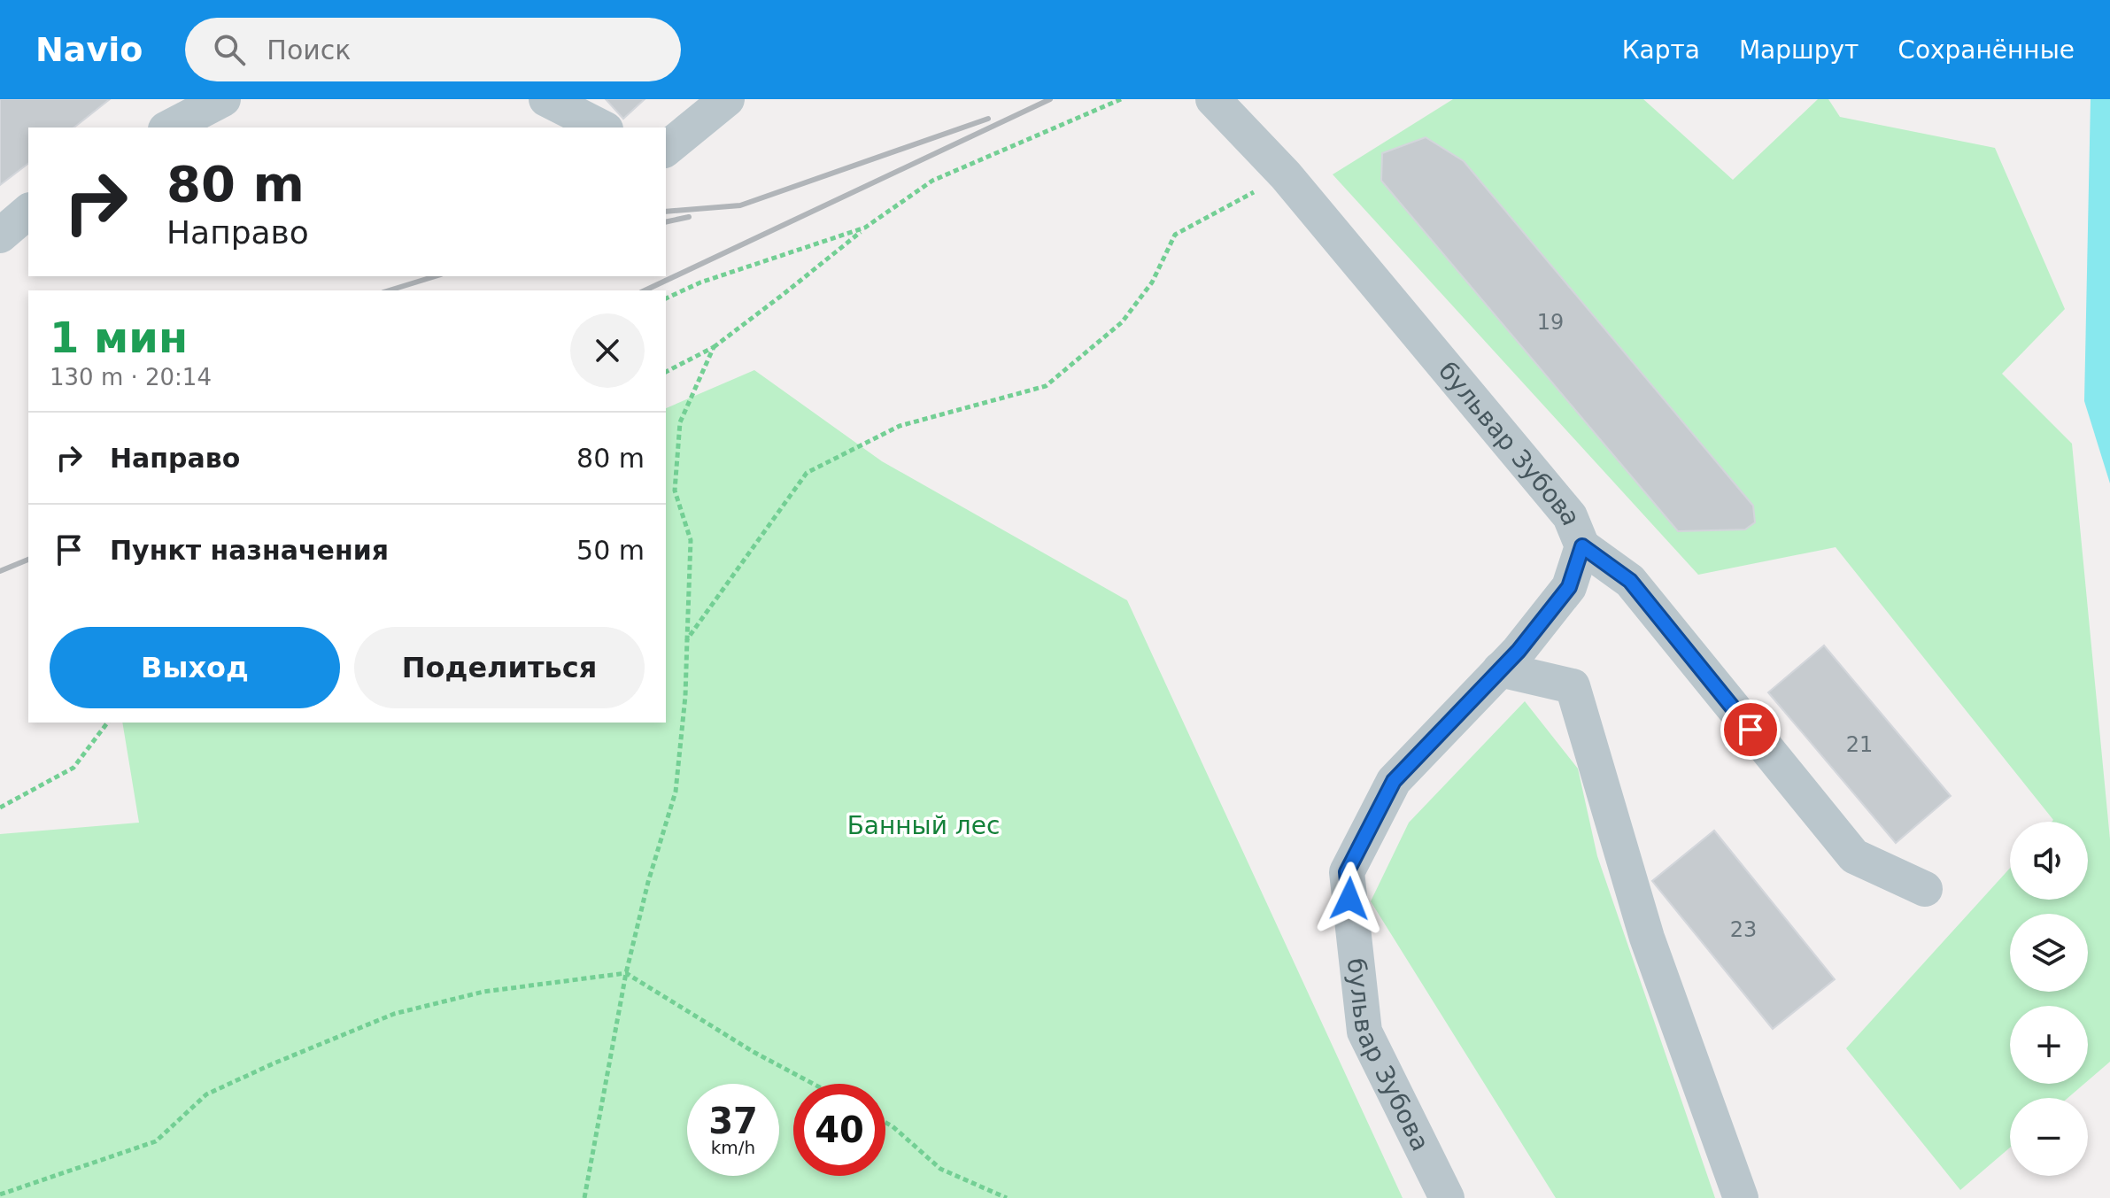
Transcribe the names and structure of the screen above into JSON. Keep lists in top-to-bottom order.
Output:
{
  "streets": {
    "street": ["бульвар Зубова"]
  },
  "parks": ["Банный лес"],
  "house_numbers": ["19", "21", "23"],
  "page": {
    "header": "Navio",
    "search": "Поиск",
    "nav": ["Карта", "Маршрут", "Сохранённые"],
    "turn": ["80 m", "Направо"],
    "heading": ["1 мин", "130 m · 20:14"],
    "list": [
      {
        "name": "Направо",
        "value": "80 m"
      },
      {
        "name": "Пункт назначения",
        "value": "50 m"
      }
    ],
    "buttons": ["Выход", "Поделиться"],
    "map_buttons": ["+", "−"],
    "speed": "37 km/h",
    "limit": "40"
  }
}
